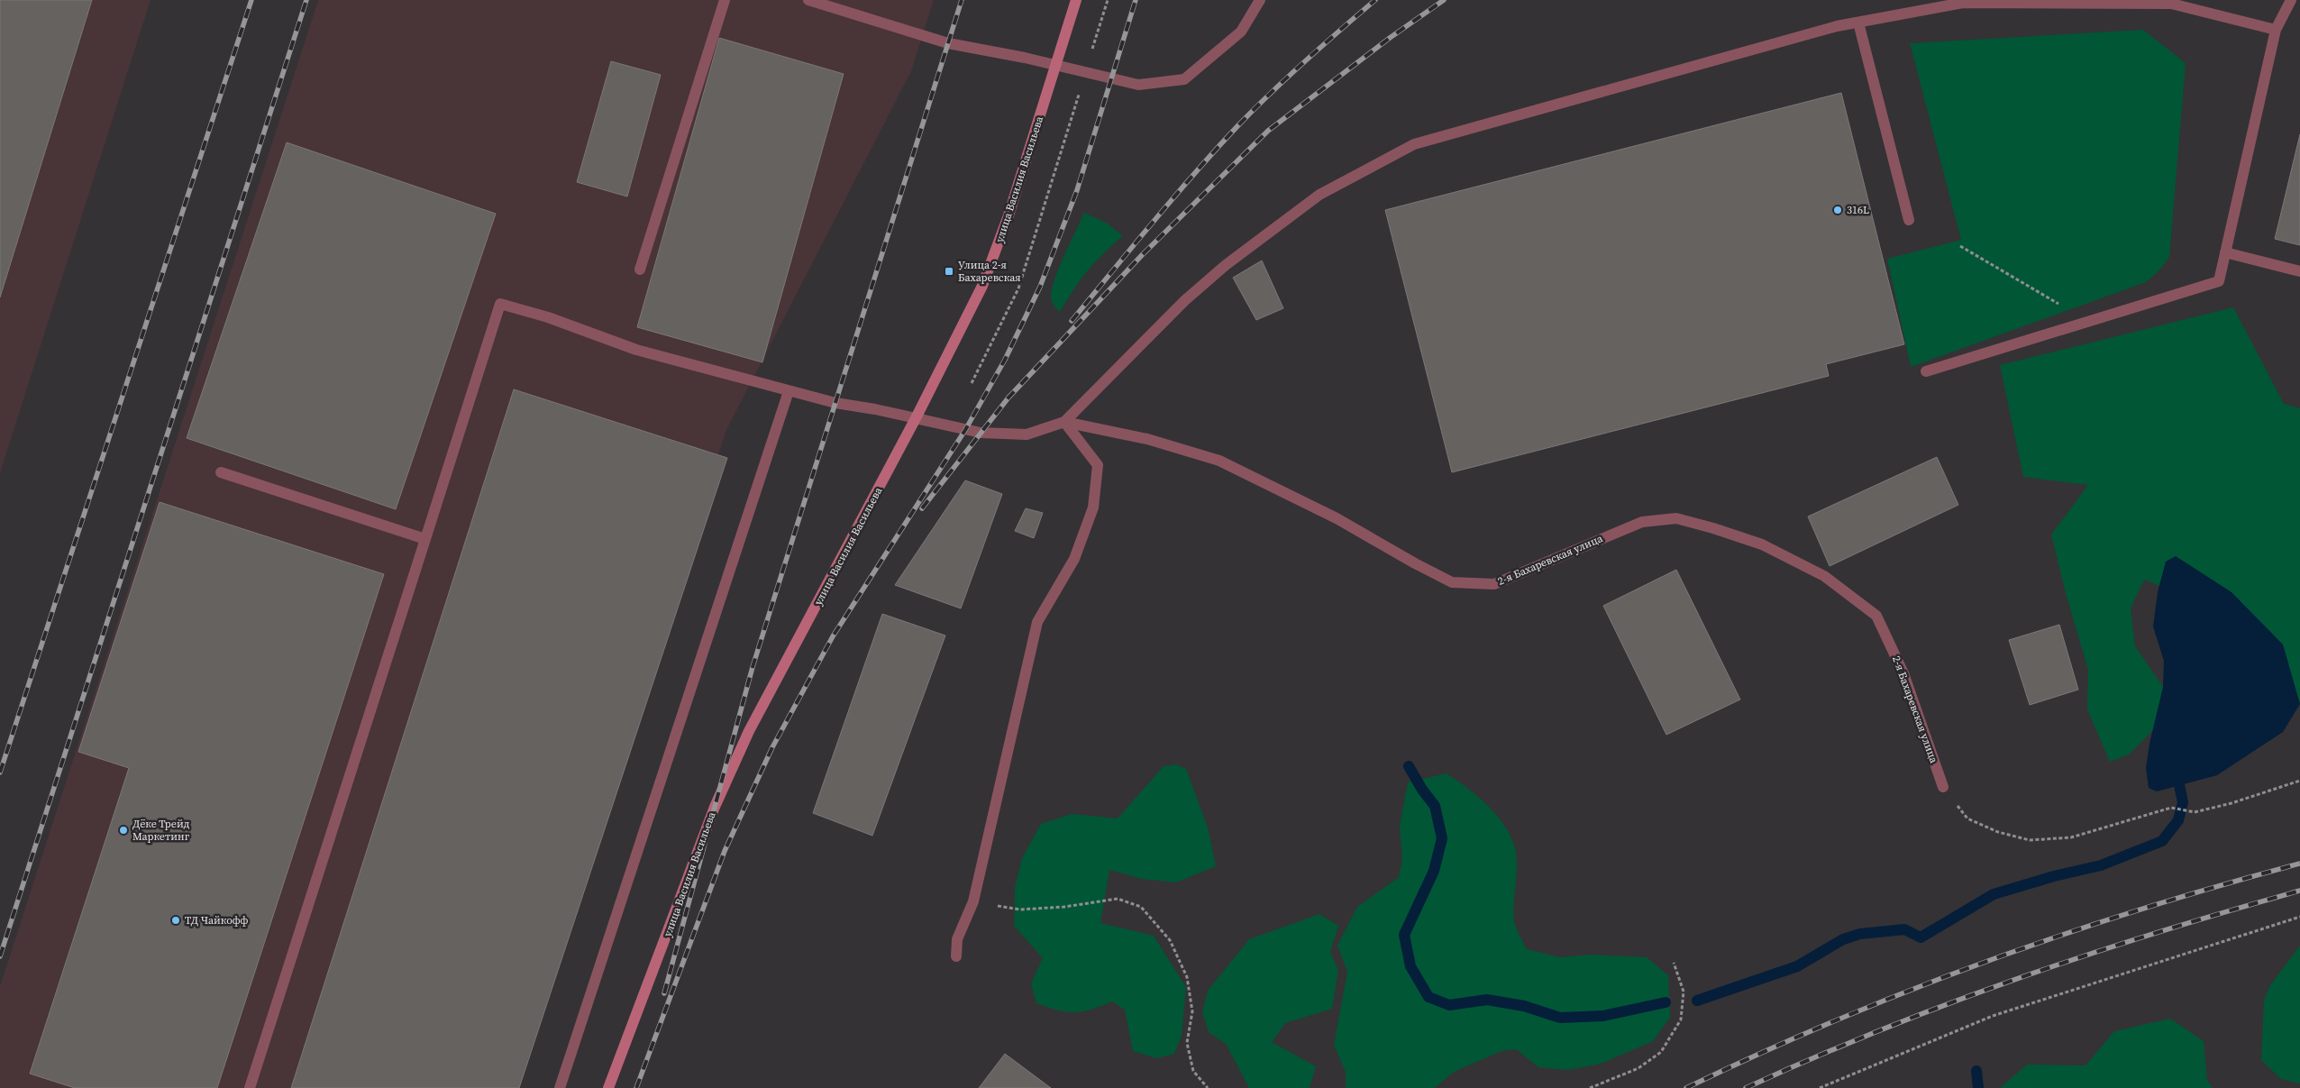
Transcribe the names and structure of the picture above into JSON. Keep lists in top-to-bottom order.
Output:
{
  "streets": {
    "main road": ["улица Василия Васильева"],
    "lane": ["2-я Бахаревская улица"]
  },
  "places": {
    "other": ["316L", "Дёке Трейд Маркетинг", "ТД Чайкофф"],
    "transit": ["Улица 2-я Бахаревская"]
  }
}
